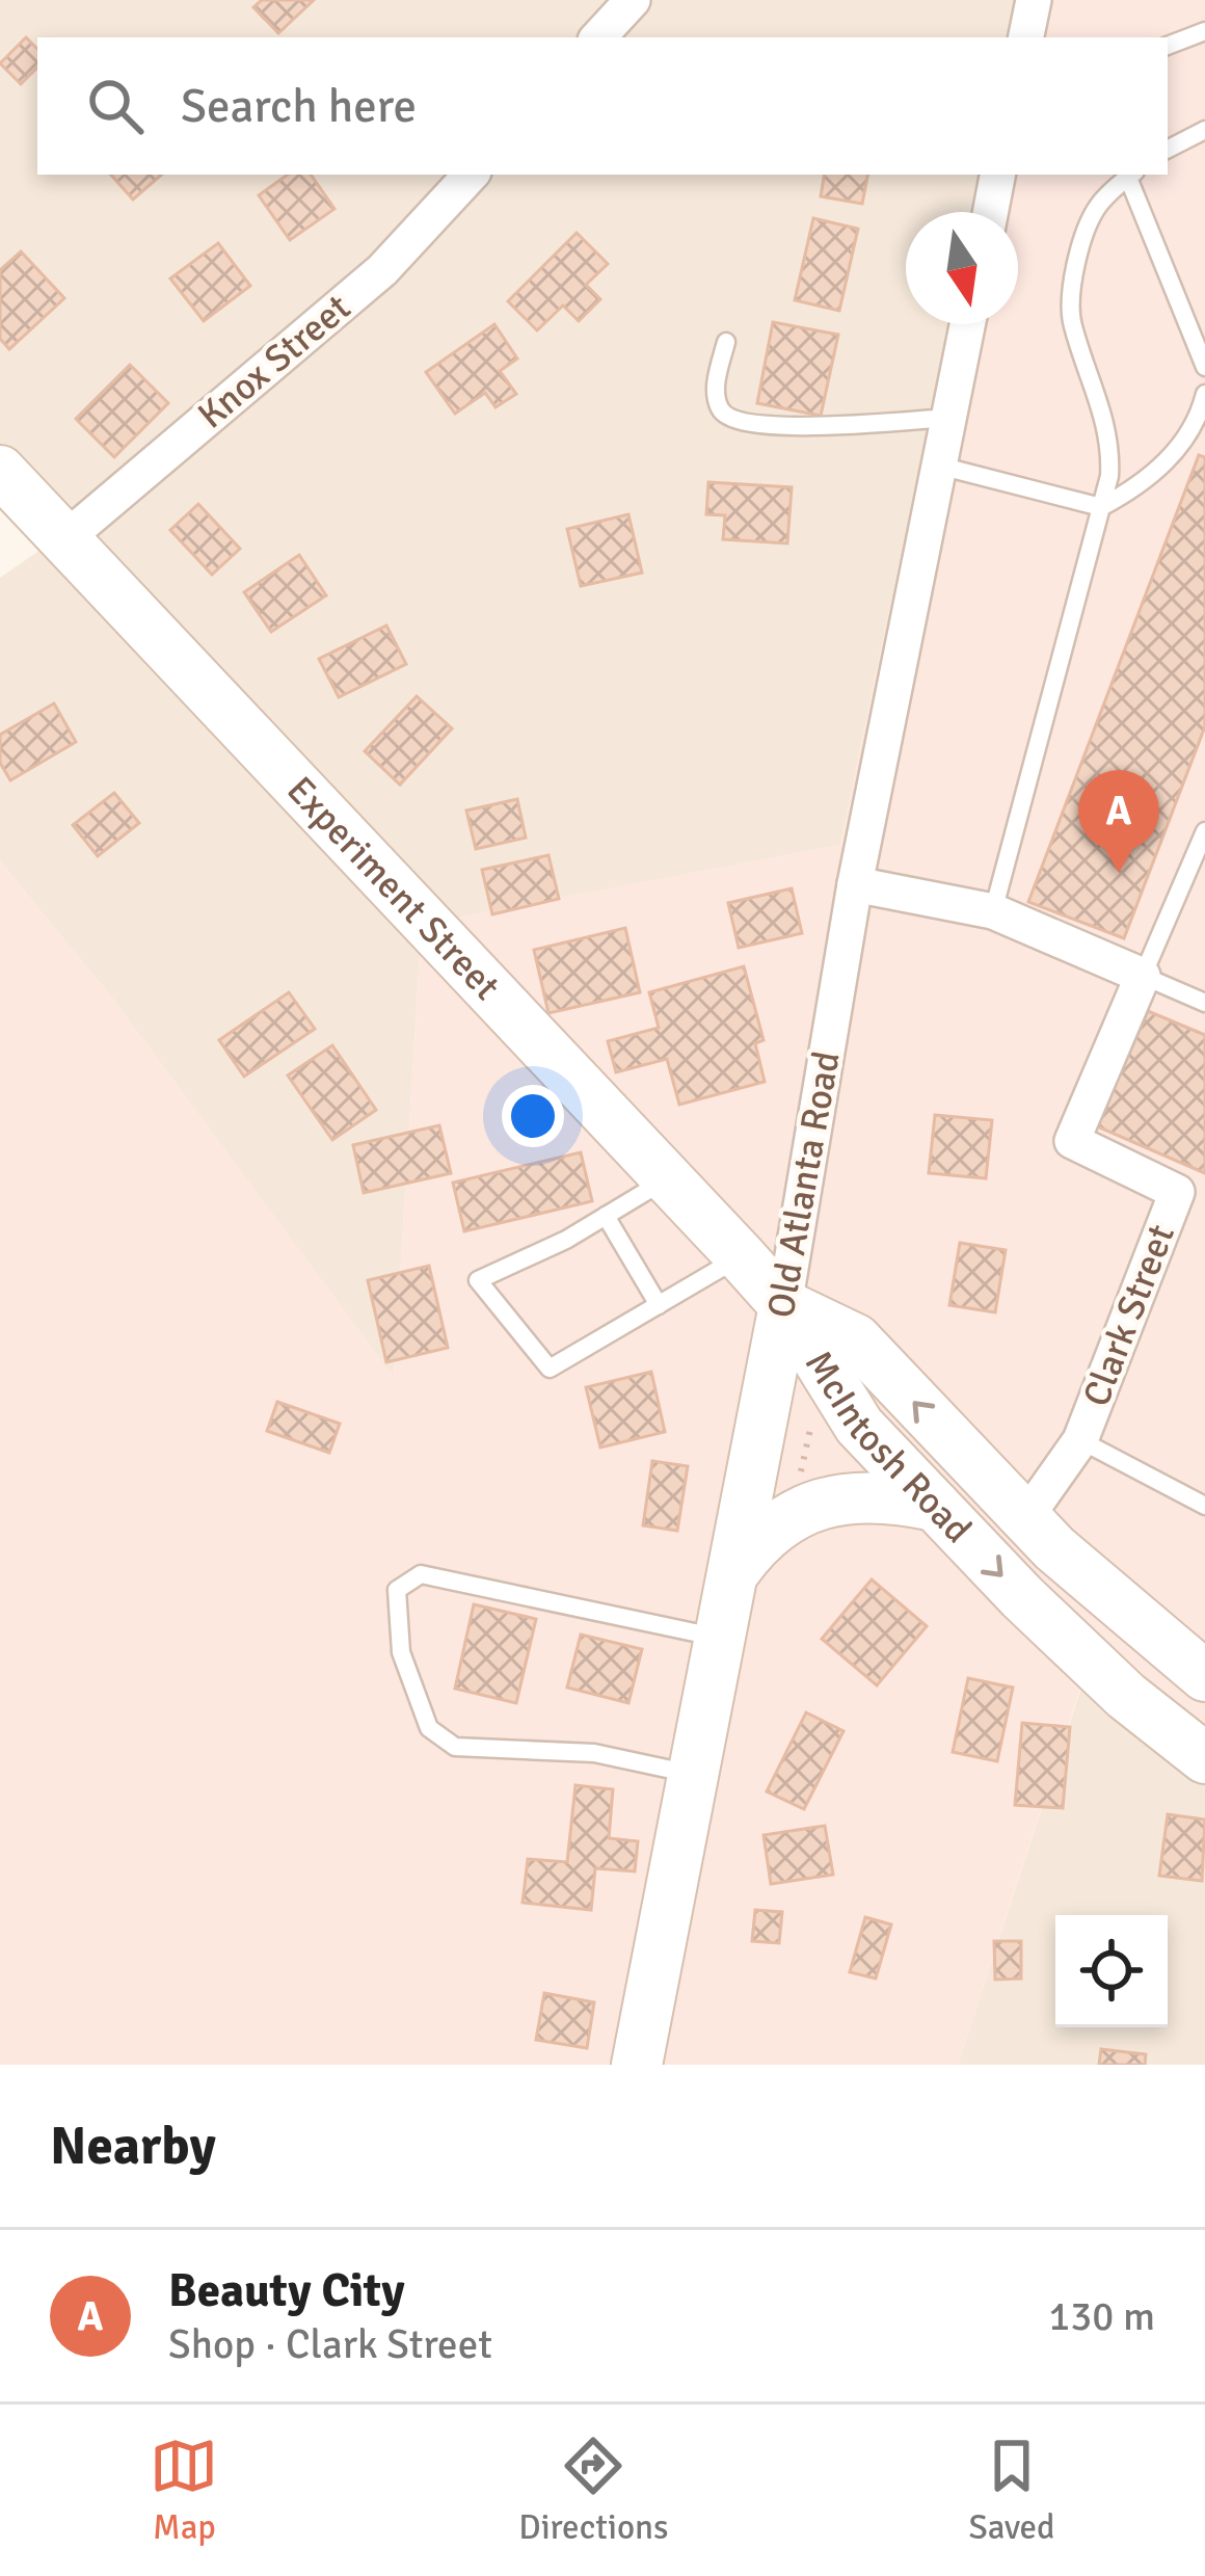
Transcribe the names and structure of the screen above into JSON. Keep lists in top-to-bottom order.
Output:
{
  "streets": {
    "main road": ["Experiment Street", "Old Atlanta Road", "McIntosh Road"],
    "street": ["Knox Street", "Clark Street"]
  },
  "crossings": [
    ["Knox Street", "Experiment Street"],
    ["Experiment Street", "Old Atlanta Road"],
    ["Experiment Street", "McIntosh Road"],
    ["Old Atlanta Road", "McIntosh Road"]
  ],
  "north": "bottom",
  "page": {
    "search": "Search here",
    "pins": "A",
    "heading": "Nearby",
    "list": [
      {
        "mark": "A",
        "name": "Beauty City",
        "note": "Shop · Clark Street",
        "value": "130 m"
      }
    ],
    "nav": ["Map", "Directions", "Saved"]
  }
}
